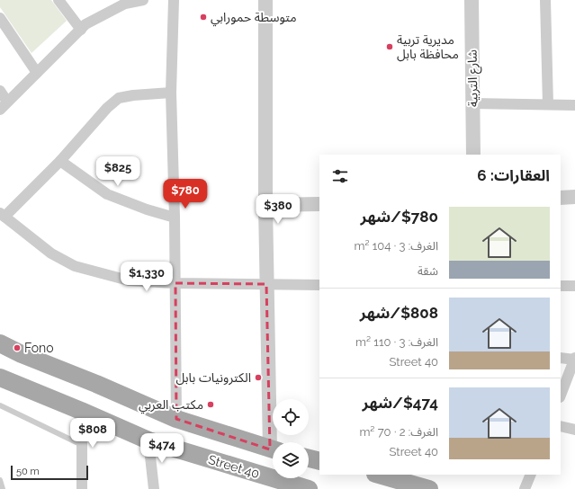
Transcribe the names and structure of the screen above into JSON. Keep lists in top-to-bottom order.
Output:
{
  "streets": {
    "main road": ["Street 40"],
    "street": ["شارع التربية"]
  },
  "places": [
    "متوسطة حمورابي",
    "مديرية تربية محافظة بابل",
    "Fono",
    "الكترونيات بابل",
    "مكتب العربي"
  ],
  "scale_bar": "50 m",
  "page": {
    "heading": "العقارات: 6",
    "price": [
      "$825",
      "$780",
      "$380",
      "$1,330",
      "$808",
      "$474"
    ],
    "list": [
      {
        "name": "$780/شهر",
        "note": "الغرف: 3 · 104 m² · شقة"
      },
      {
        "name": "$808/شهر",
        "note": "الغرف: 3 · 110 m² · Street 40"
      },
      {
        "name": "$474/شهر",
        "note": "الغرف: 2 · 70 m² · Street 40"
      }
    ],
    "scale": "50 m"
  }
}
